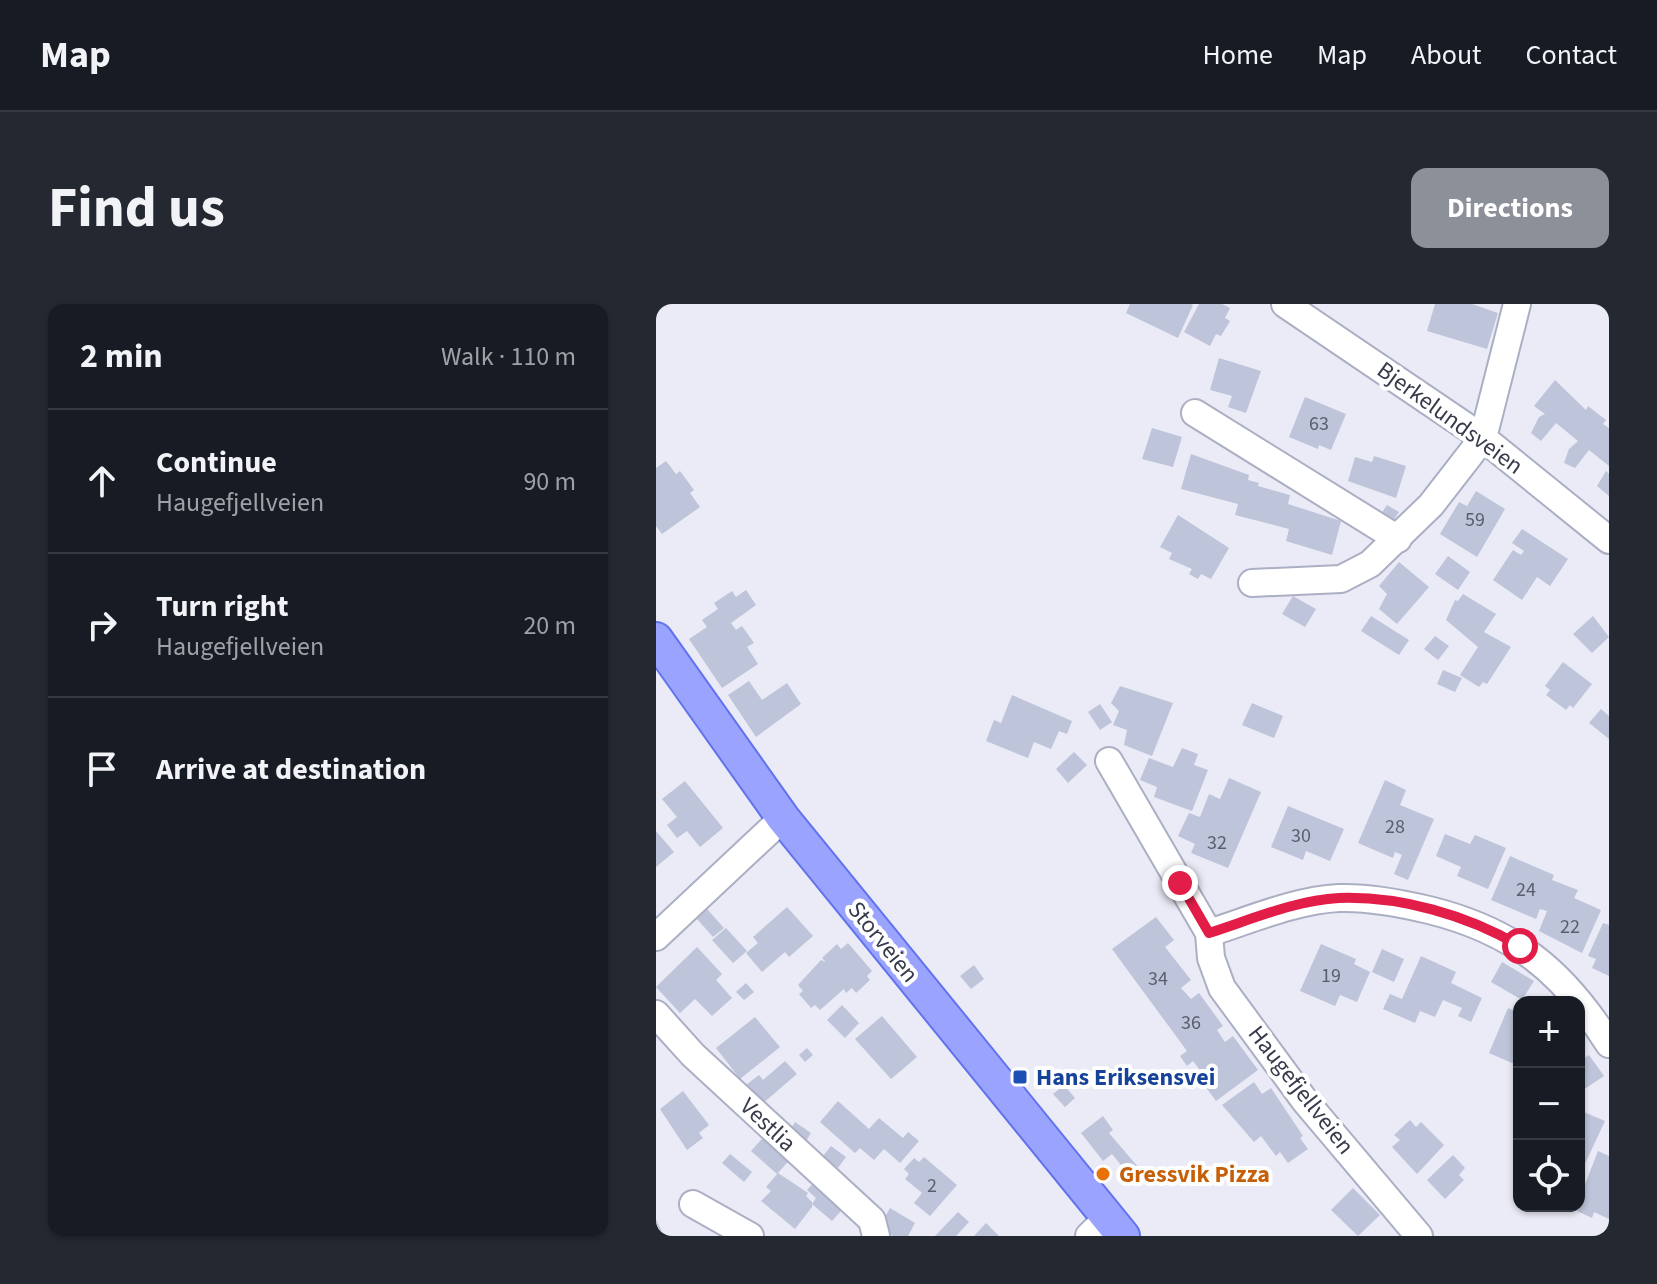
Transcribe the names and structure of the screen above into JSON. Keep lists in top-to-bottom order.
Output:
{
  "streets": {
    "main road": ["Storveien"],
    "street": ["Bjerkelundsveien", "Haugefjellveien", "Vestlia"]
  },
  "places": {
    "transit": ["Hans Eriksensvei"],
    "other": ["Gressvik Pizza"]
  },
  "house_numbers": [
    "63",
    "59",
    "28",
    "30",
    "32",
    "24",
    "22",
    "19",
    "34",
    "36",
    "2"
  ],
  "page": {
    "header": "Map",
    "nav": [
      "Home",
      "Map",
      "About",
      "Contact"
    ],
    "buttons": "Directions",
    "title": "Find us",
    "heading": ["2 min", "Walk · 110 m"],
    "list": [
      ["Continue", "Haugefjellveien", "90 m"],
      ["Turn right", "Haugefjellveien", "20 m"],
      "Arrive at destination"
    ],
    "map_buttons": ["+", "−"]
  }
}
